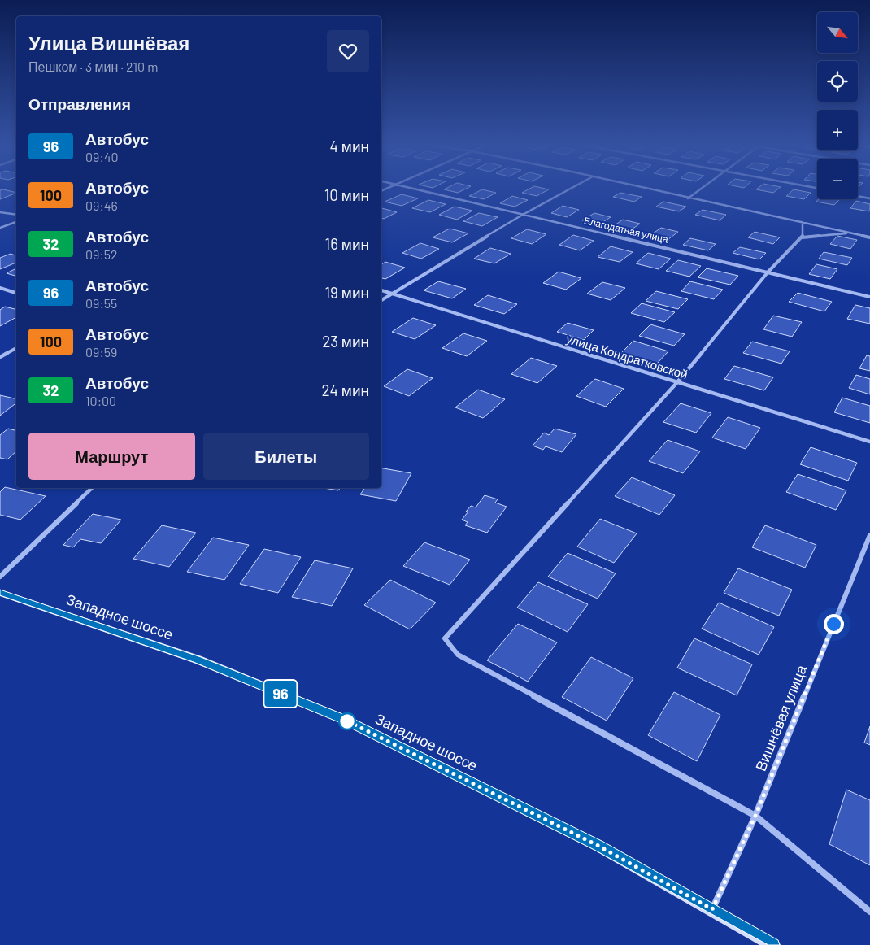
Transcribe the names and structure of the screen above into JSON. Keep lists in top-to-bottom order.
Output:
{
  "streets": {
    "main road": ["Западное шоссе"],
    "street": ["Благодатная улица", "улица Кондратковской", "Вишнёвая улица"]
  },
  "crossings": [
    ["Западное шоссе", "Вишнёвая улица"]
  ],
  "lines": ["bus line 96"],
  "north": "bottom right",
  "page": {
    "on_map": "96",
    "map_buttons": ["+", "−"],
    "heading": [
      ["Улица Вишнёвая", "Пешком · 3 мин · 210 m"],
      "Отправления"
    ],
    "list": [
      {
        "mark": "96",
        "name": "Автобус",
        "note": "09:40",
        "value": "4 мин"
      },
      {
        "mark": "100",
        "name": "Автобус",
        "note": "09:46",
        "value": "10 мин"
      },
      {
        "mark": "32",
        "name": "Автобус",
        "note": "09:52",
        "value": "16 мин"
      },
      {
        "mark": "96",
        "name": "Автобус",
        "note": "09:55",
        "value": "19 мин"
      },
      {
        "mark": "100",
        "name": "Автобус",
        "note": "09:59",
        "value": "23 мин"
      },
      {
        "mark": "32",
        "name": "Автобус",
        "note": "10:00",
        "value": "24 мин"
      }
    ],
    "buttons": ["Маршрут", "Билеты"]
  }
}
